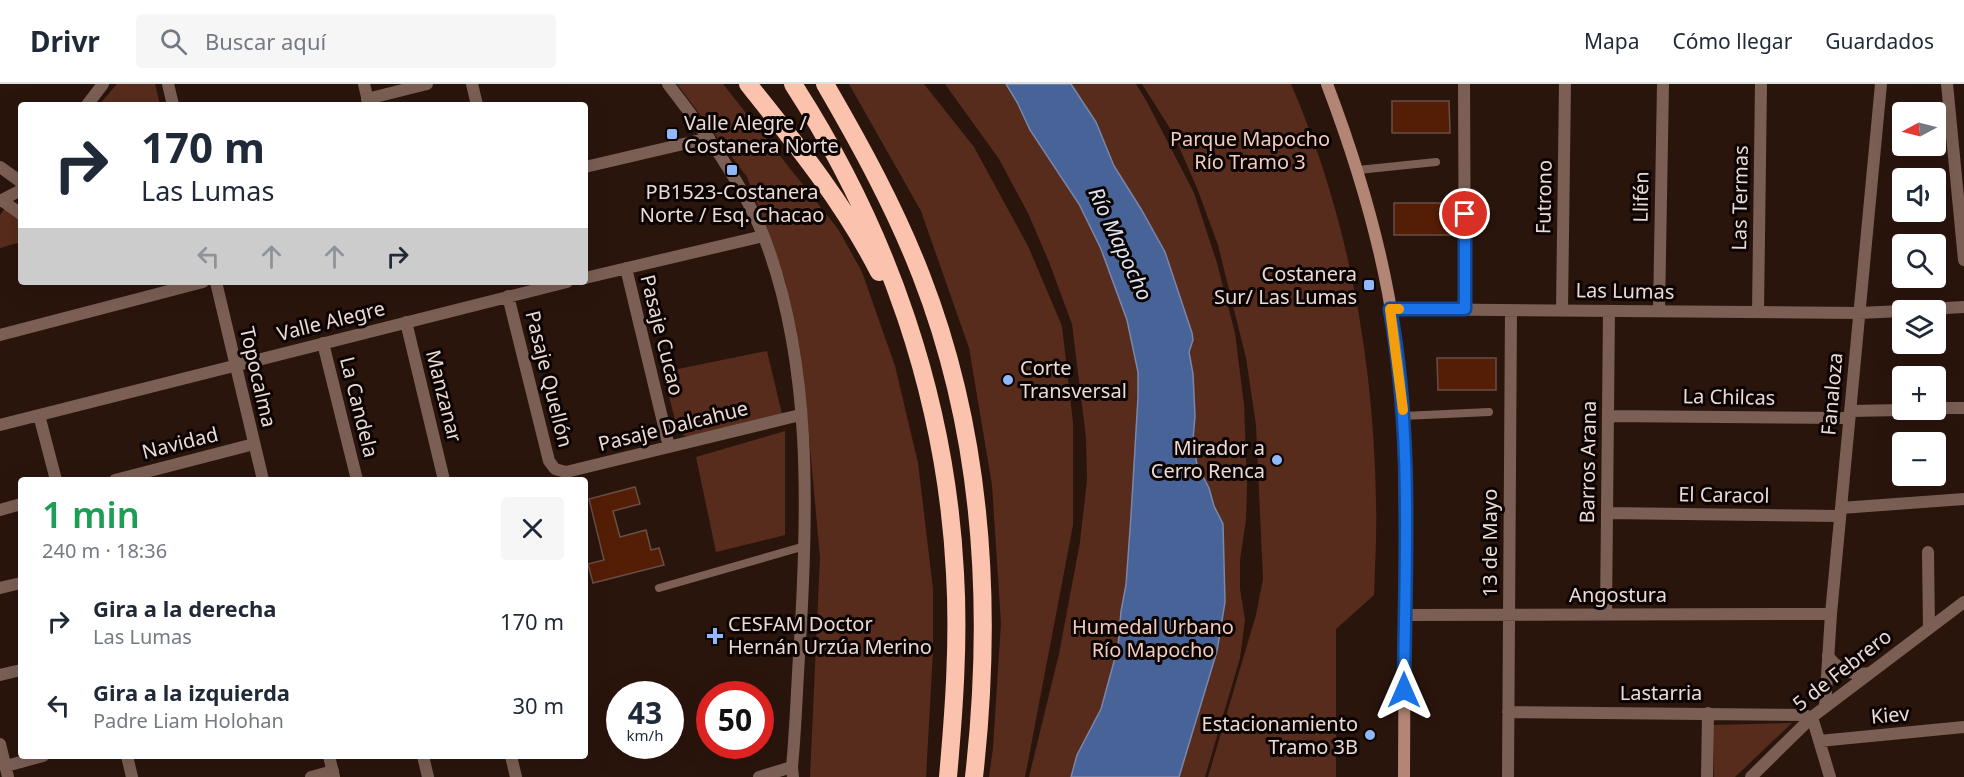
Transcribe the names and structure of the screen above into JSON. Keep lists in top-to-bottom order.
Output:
{
  "streets": {
    "street": [
      "Futrono",
      "Llifén",
      "Las Termas",
      "Las Lumas",
      "Valle Alegre",
      "Pasaje Cucao",
      "Topocalma",
      "Pasaje Quellón",
      "Fanaloza",
      "Manzanar",
      "La Chilcas",
      "La Candela",
      "Pasaje Dalcahue",
      "Navidad",
      "Barros Arana",
      "El Caracol",
      "13 de Mayo",
      "Angostura",
      "5 de Febrero",
      "Lastarria",
      "Kiev"
    ]
  },
  "crossings": [
    ["Futrono", "Las Lumas"],
    ["Llifén", "Las Lumas"],
    ["Las Termas", "Las Lumas"],
    ["Las Lumas", "Fanaloza"],
    ["Las Lumas", "Barros Arana"],
    ["Las Lumas", "13 de Mayo"],
    ["Valle Alegre", "Topocalma"],
    ["Valle Alegre", "Pasaje Quellón"],
    ["Valle Alegre", "Manzanar"],
    ["Valle Alegre", "La Candela"],
    ["Pasaje Cucao", "Pasaje Dalcahue"],
    ["Topocalma", "Navidad"],
    ["Pasaje Quellón", "Pasaje Dalcahue"],
    ["Fanaloza", "La Chilcas"],
    ["Fanaloza", "El Caracol"],
    ["Fanaloza", "Angostura"],
    ["Fanaloza", "5 de Febrero"],
    ["La Chilcas", "Barros Arana"],
    ["Barros Arana", "El Caracol"],
    ["Barros Arana", "Angostura"],
    ["13 de Mayo", "Angostura"],
    ["13 de Mayo", "Lastarria"],
    ["5 de Febrero", "Lastarria"]
  ],
  "water": ["Río Mapocho"],
  "parks": ["Parque Mapocho Río Tramo 3", "Humedal Urbano Río Mapocho"],
  "places": {
    "transit": ["Valle Alegre / Costanera Norte", "PB1523-Costanera Norte / Esq. Chacao", "Costanera Sur/ Las Lumas"],
    "other": ["Corte Transversal", "Mirador a Cerro Renca", "Estacionamiento Tramo 3B"],
    "health": ["CESFAM Doctor Hernán Urzúa Merino"]
  },
  "north": "left",
  "page": {
    "header": "Drivr",
    "search": "Buscar aquí",
    "nav": ["Mapa", "Cómo llegar", "Guardados"],
    "map_buttons": ["+", "−"],
    "turn": ["170 m", "Las Lumas"],
    "heading": ["1 min", "240 m · 18:36"],
    "list": [
      {
        "name": "Gira a la derecha",
        "note": "Las Lumas",
        "value": "170 m"
      },
      {
        "name": "Gira a la izquierda",
        "note": "Padre Liam Holohan",
        "value": "30 m"
      }
    ],
    "speed": "43 km/h",
    "limit": "50"
  }
}
